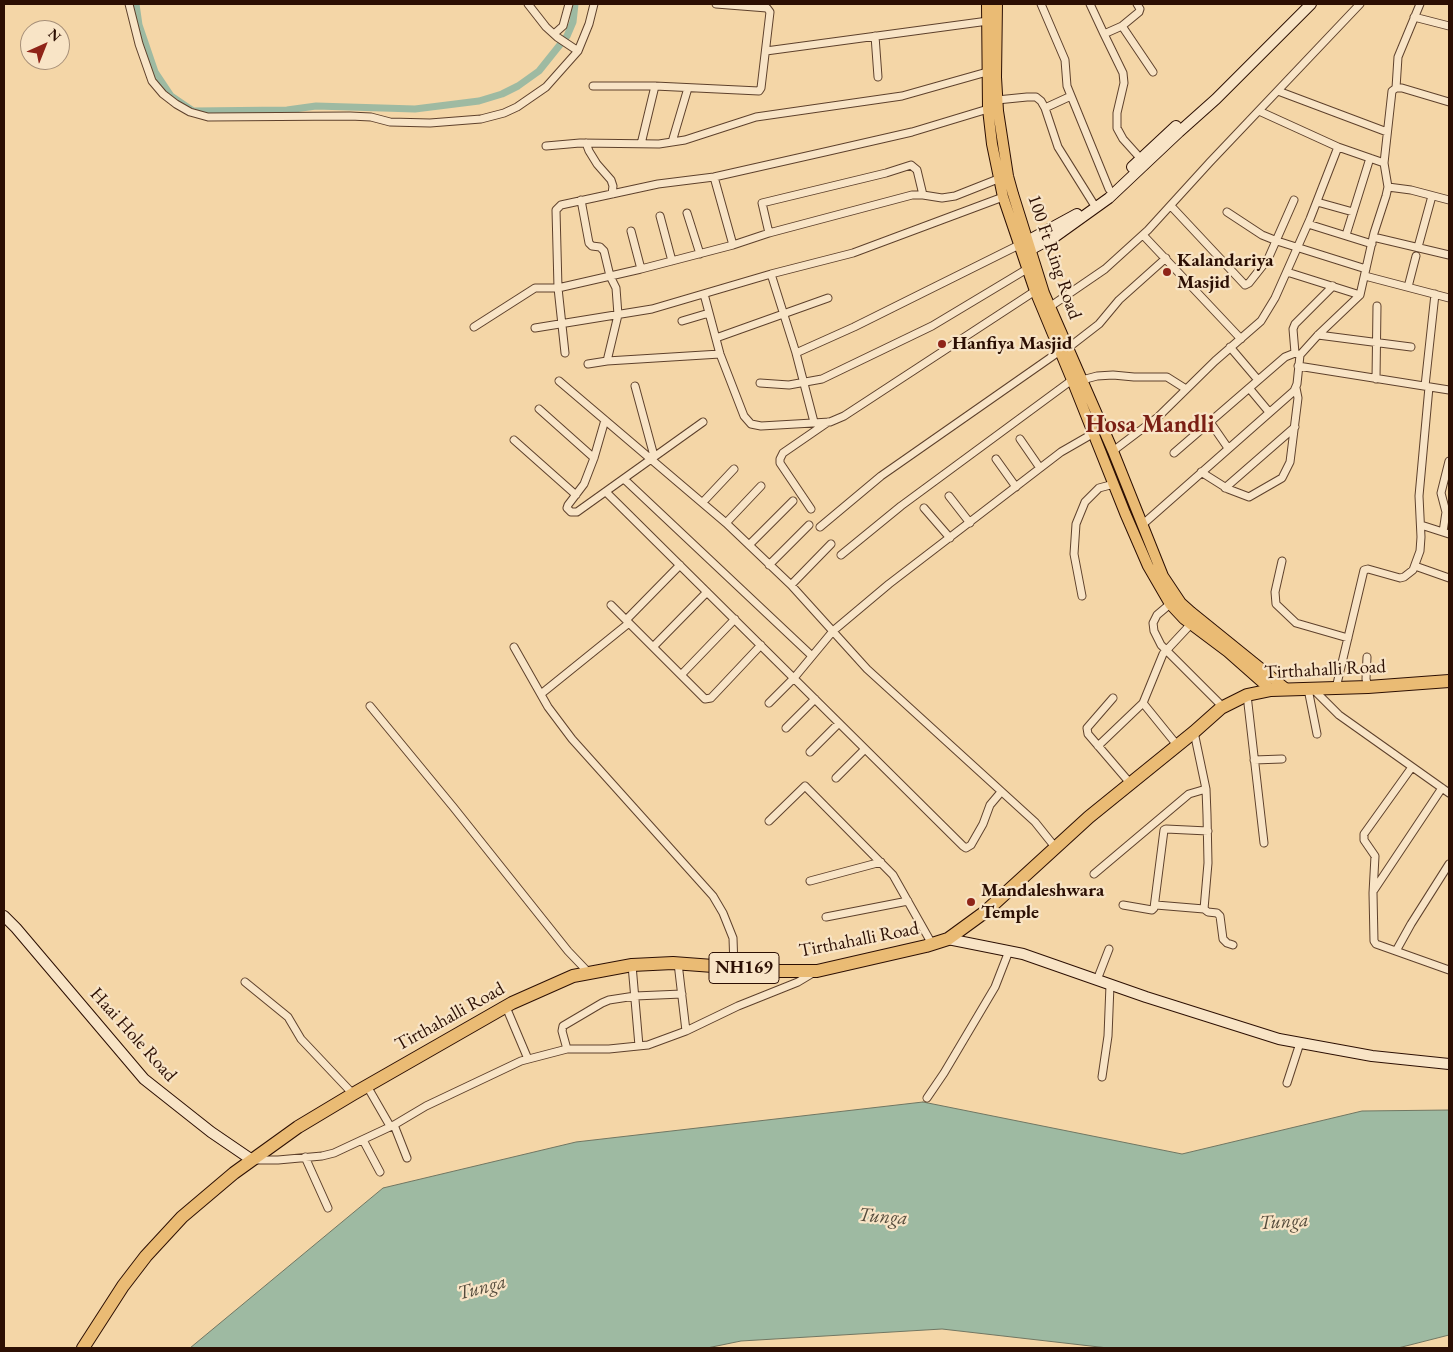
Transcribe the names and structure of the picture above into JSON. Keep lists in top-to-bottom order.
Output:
{
  "streets": {
    "highway": ["Tirthahalli Road", "NH169"],
    "main road": ["100 Ft Ring Road"],
    "street": ["Haai Hole Road"]
  },
  "crossings": [
    ["100 Ft Ring Road", "Tirthahalli Road"],
    ["Tirthahalli Road", "Haai Hole Road"]
  ],
  "districts": ["Hosa Mandli"],
  "water": ["Tunga"],
  "places": ["Kalandariya Masjid", "Hanfiya Masjid", "Mandaleshwara Temple"],
  "north": "top right"
}
